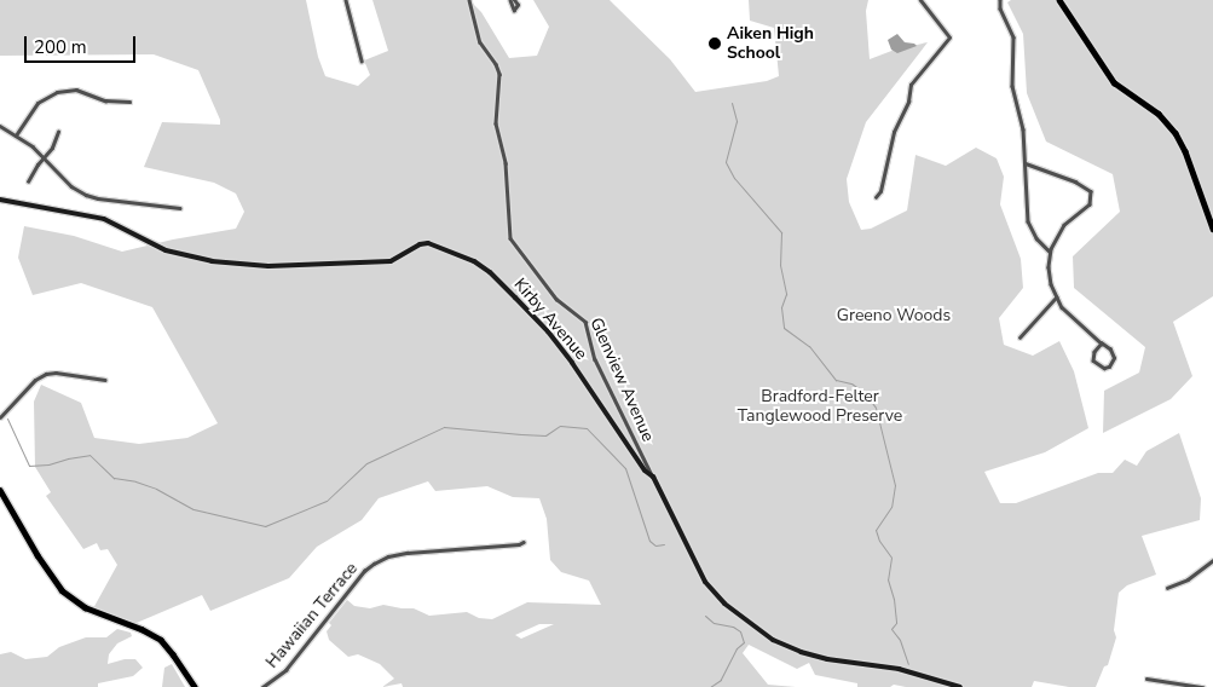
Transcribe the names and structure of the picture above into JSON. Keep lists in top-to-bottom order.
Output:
{
  "streets": {
    "street": ["Kirby Avenue", "Glenview Avenue", "Hawaiian Terrace"]
  },
  "crossings": [
    ["Kirby Avenue", "Glenview Avenue"]
  ],
  "parks": ["Greeno Woods", "Bradford-Felter Tanglewood Preserve"],
  "places": ["Aiken High School"],
  "scale_bar": "200 m"
}
